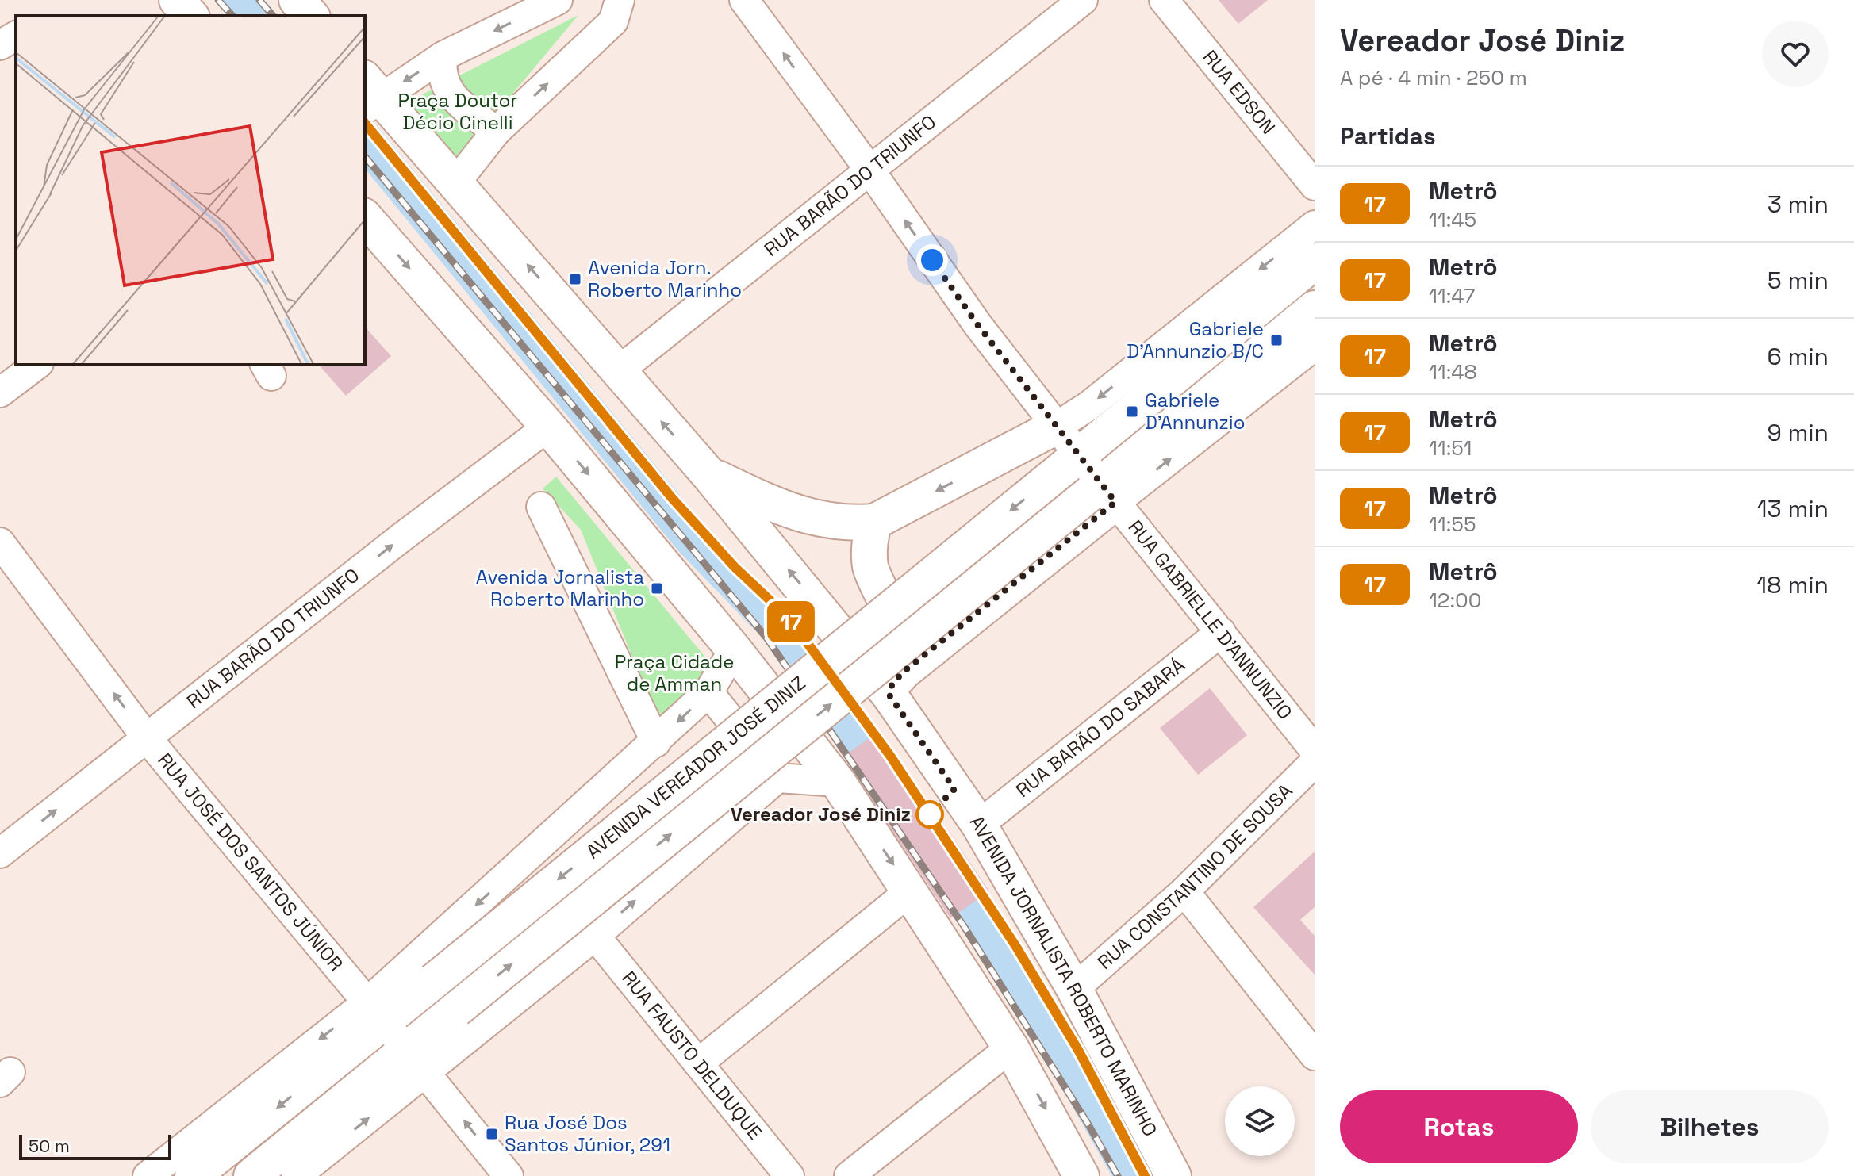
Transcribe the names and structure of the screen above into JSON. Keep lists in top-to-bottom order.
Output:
{
  "streets": {
    "main road": ["AVENIDA VEREADOR JOSÉ DINIZ", "AVENIDA JORNALISTA ROBERTO MARINHO"],
    "street": [
      "RUA EDSON",
      "RUA BARÃO DO TRIUNFO",
      "RUA GABRIELLE D'ANNUNZIO",
      "RUA BARÃO DO SABARÁ",
      "RUA JOSÉ DOS SANTOS JÚNIOR",
      "RUA CONSTANTINO DE SOUSA",
      "RUA FAUSTO DELDUQUE"
    ]
  },
  "crossings": [
    ["RUA BARÃO DO TRIUNFO", "RUA GABRIELLE D'ANNUNZIO"],
    ["RUA BARÃO DO TRIUNFO", "RUA JOSÉ DOS SANTOS JÚNIOR"],
    ["RUA BARÃO DO TRIUNFO", "AVENIDA JORNALISTA ROBERTO MARINHO"],
    ["RUA GABRIELLE D'ANNUNZIO", "RUA BARÃO DO SABARÁ"],
    ["RUA GABRIELLE D'ANNUNZIO", "AVENIDA VEREADOR JOSÉ DINIZ"],
    ["RUA BARÃO DO SABARÁ", "AVENIDA JORNALISTA ROBERTO MARINHO"],
    ["AVENIDA VEREADOR JOSÉ DINIZ", "RUA JOSÉ DOS SANTOS JÚNIOR"],
    ["AVENIDA VEREADOR JOSÉ DINIZ", "RUA FAUSTO DELDUQUE"],
    ["RUA CONSTANTINO DE SOUSA", "AVENIDA JORNALISTA ROBERTO MARINHO"]
  ],
  "one_way": ["RUA BARÃO DO TRIUNFO", "RUA GABRIELLE D'ANNUNZIO", "RUA JOSÉ DOS SANTOS JÚNIOR"],
  "parks": ["Praça Doutor Décio Cinelli", "Praça Cidade de Amman"],
  "places": {
    "transit": [
      "Avenida Jorn. Roberto Marinho",
      "Gabriele D'Annunzio B/C",
      "Gabriele D'Annunzio",
      "Avenida Jornalista Roberto Marinho",
      "Rua José Dos Santos Júnior, 291"
    ],
    "other": ["Vereador José Diniz"]
  },
  "lines": ["metro line 17"],
  "scale_bar": "50 m",
  "page": {
    "on_map": "17",
    "heading": [
      ["Vereador José Diniz", "A pé · 4 min · 250 m"],
      "Partidas"
    ],
    "list": [
      {
        "mark": "17",
        "name": "Metrô",
        "note": "11:45",
        "value": "3 min"
      },
      {
        "mark": "17",
        "name": "Metrô",
        "note": "11:47",
        "value": "5 min"
      },
      {
        "mark": "17",
        "name": "Metrô",
        "note": "11:48",
        "value": "6 min"
      },
      {
        "mark": "17",
        "name": "Metrô",
        "note": "11:51",
        "value": "9 min"
      },
      {
        "mark": "17",
        "name": "Metrô",
        "note": "11:55",
        "value": "13 min"
      },
      {
        "mark": "17",
        "name": "Metrô",
        "note": "12:00",
        "value": "18 min"
      }
    ],
    "buttons": ["Rotas", "Bilhetes"],
    "scale": "50 m"
  }
}
